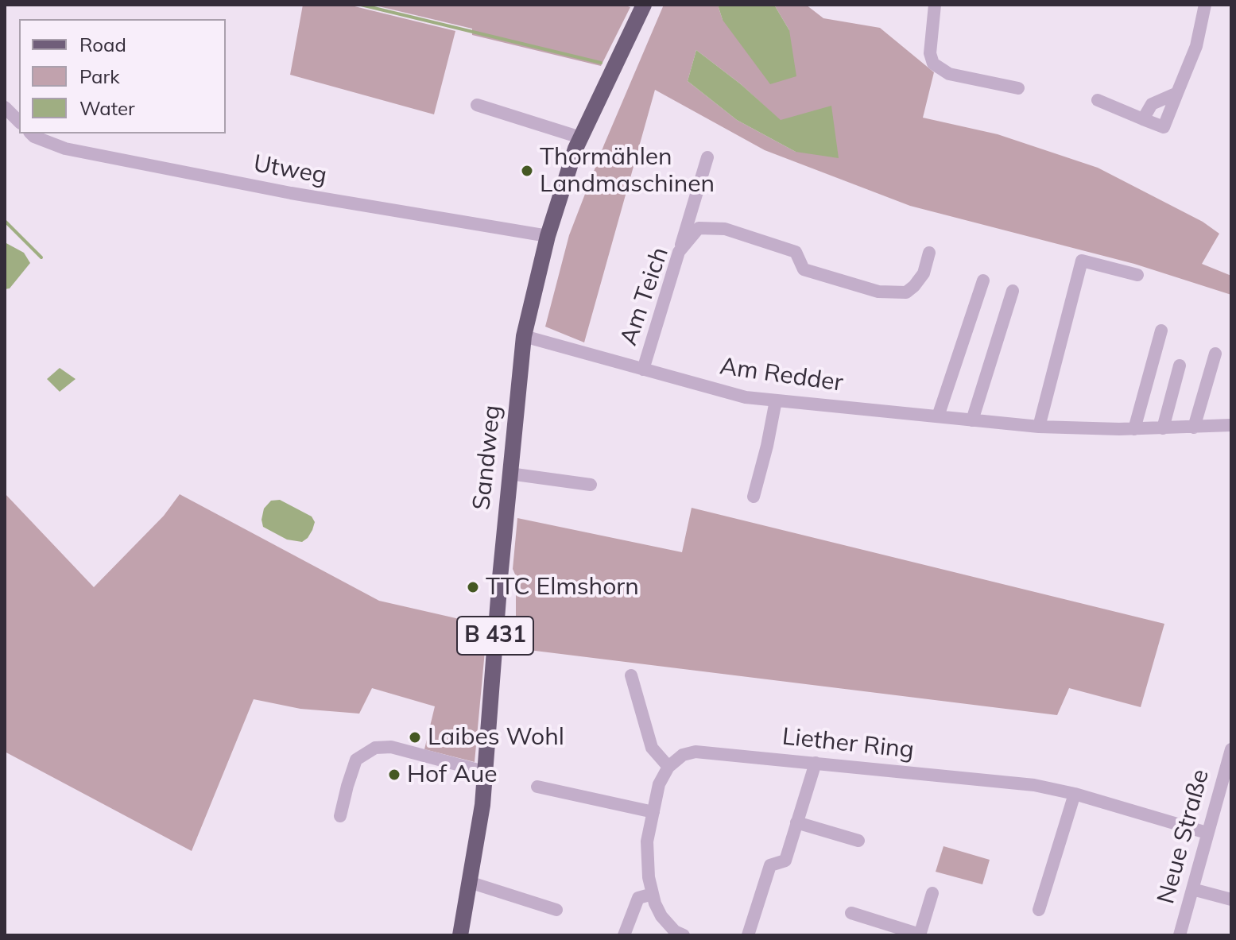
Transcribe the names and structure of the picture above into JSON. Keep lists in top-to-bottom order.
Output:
{
  "streets": {
    "main road": ["Sandweg", "B 431"],
    "street": [
      "Utweg",
      "Am Teich",
      "Am Redder",
      "Liether Ring",
      "Neue Straße"
    ]
  },
  "crossings": [
    ["Utweg", "Sandweg"],
    ["Am Teich", "Am Redder"],
    ["Am Redder", "Sandweg"],
    ["Liether Ring", "Neue Straße"]
  ],
  "places": [
    "Thormählen Landmaschinen",
    "TTC Elmshorn",
    "Laibes Wohl",
    "Hof Aue"
  ],
  "legend": ["Road", "Park", "Water"]
}
